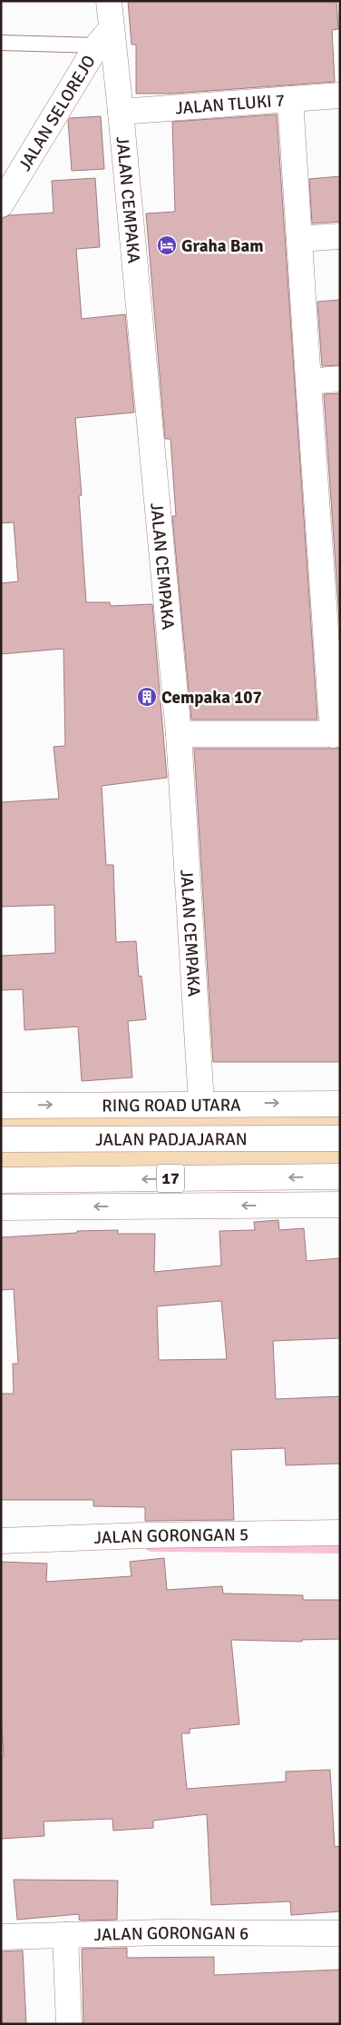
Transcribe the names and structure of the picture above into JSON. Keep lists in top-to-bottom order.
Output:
{
  "streets": {
    "main road": [
      "JALAN TLUKI 7",
      "JALAN SELOREJO",
      "JALAN CEMPAKA",
      "RING ROAD UTARA",
      "JALAN PADJAJARAN",
      "17",
      "JALAN GORONGAN 5",
      "JALAN GORONGAN 6"
    ]
  },
  "crossings": [
    ["JALAN TLUKI 7", "JALAN CEMPAKA"],
    ["JALAN SELOREJO", "JALAN CEMPAKA"],
    ["JALAN CEMPAKA", "RING ROAD UTARA"]
  ],
  "places": {
    "hotel": ["Graha Bam"],
    "building": ["Cempaka 107"]
  }
}
